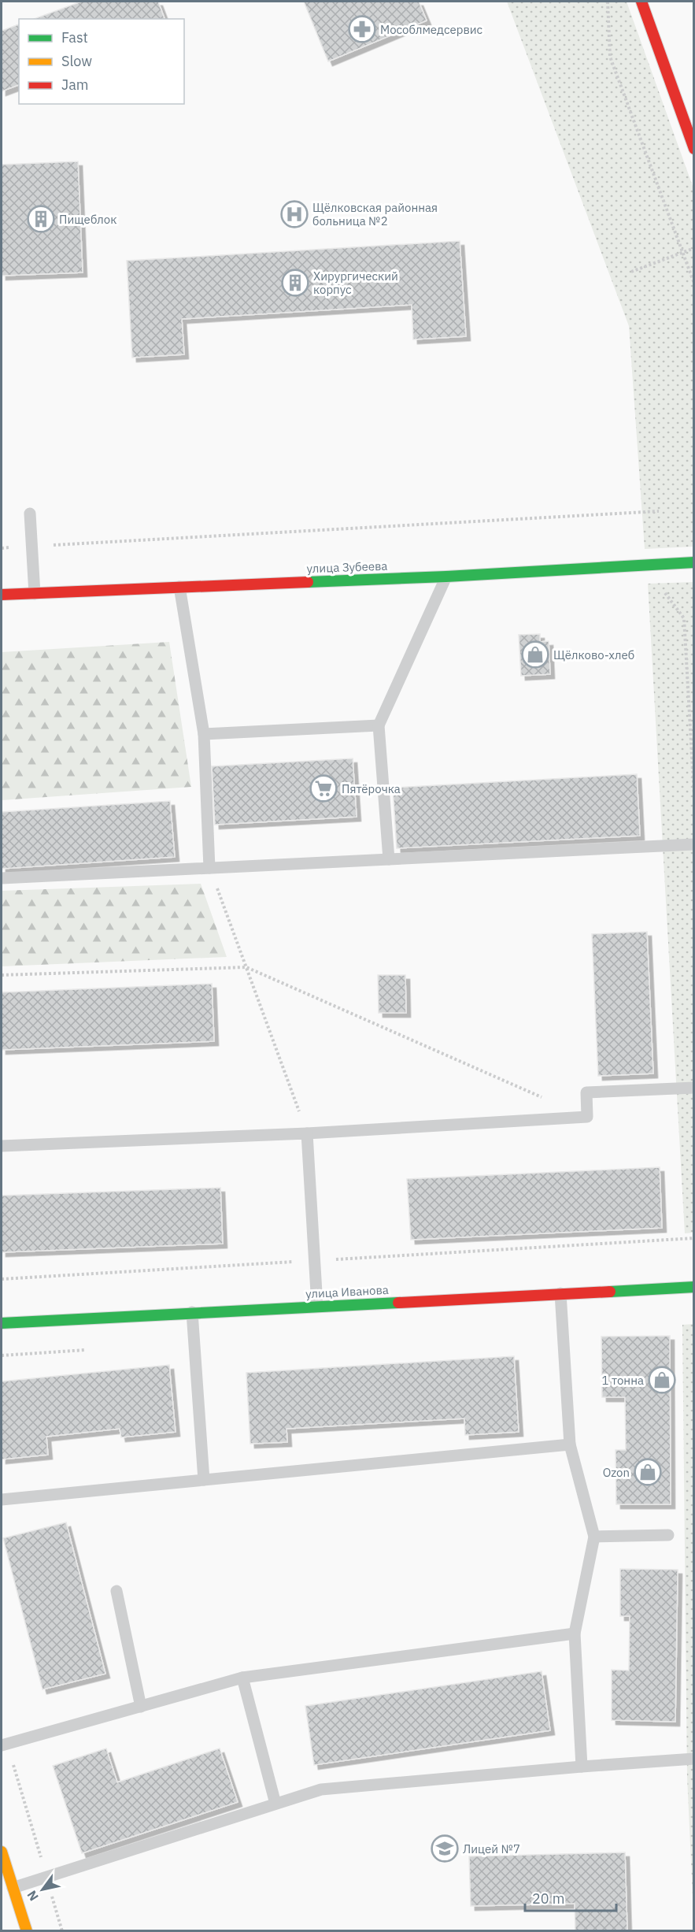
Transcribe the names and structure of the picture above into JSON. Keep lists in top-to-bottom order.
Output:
{
  "streets": {
    "street": ["улица Зубеева", "улица Иванова"]
  },
  "places": {
    "pharmacy": ["Мособлмедсервис"],
    "hospital": ["Щёлковская районная больница №2"],
    "building": ["Пищеблок", "Хирургический корпус"],
    "shop": ["Щёлково-хлеб", "1 тонна", "Ozon"],
    "supermarket": ["Пятёрочка"],
    "school or university": ["Лицей №7"]
  },
  "legend": ["Fast", "Slow", "Jam"],
  "scale_bar": "20 m",
  "north": "bottom left"
}
